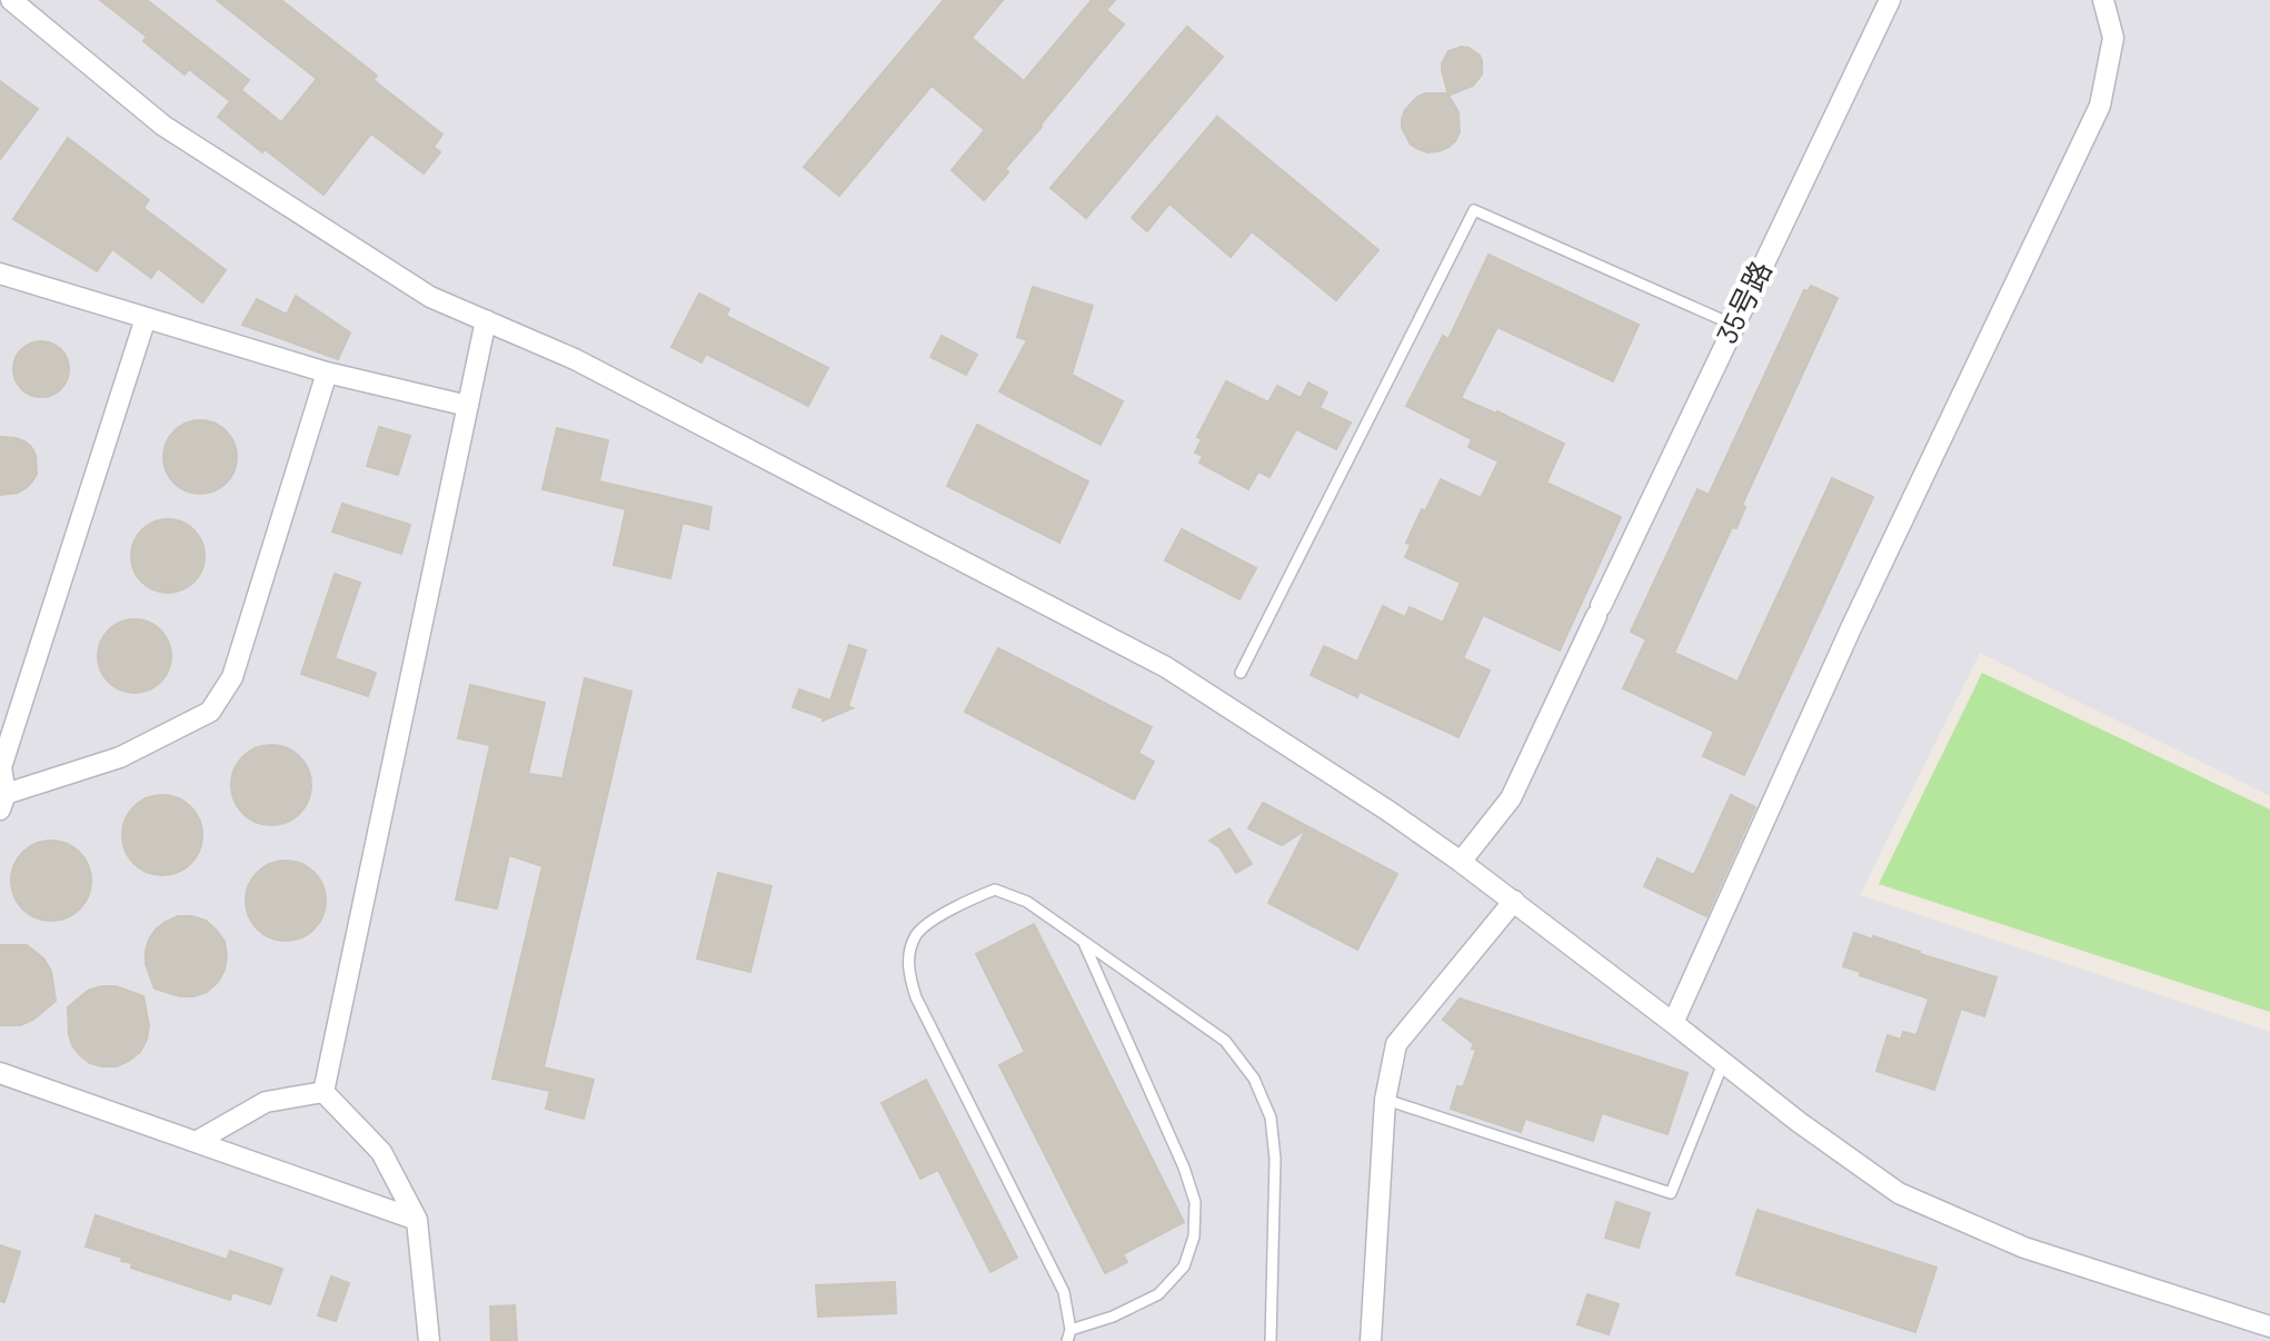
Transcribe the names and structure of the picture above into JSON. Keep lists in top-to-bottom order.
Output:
{
  "streets": {
    "street": ["35号路"]
  }
}
